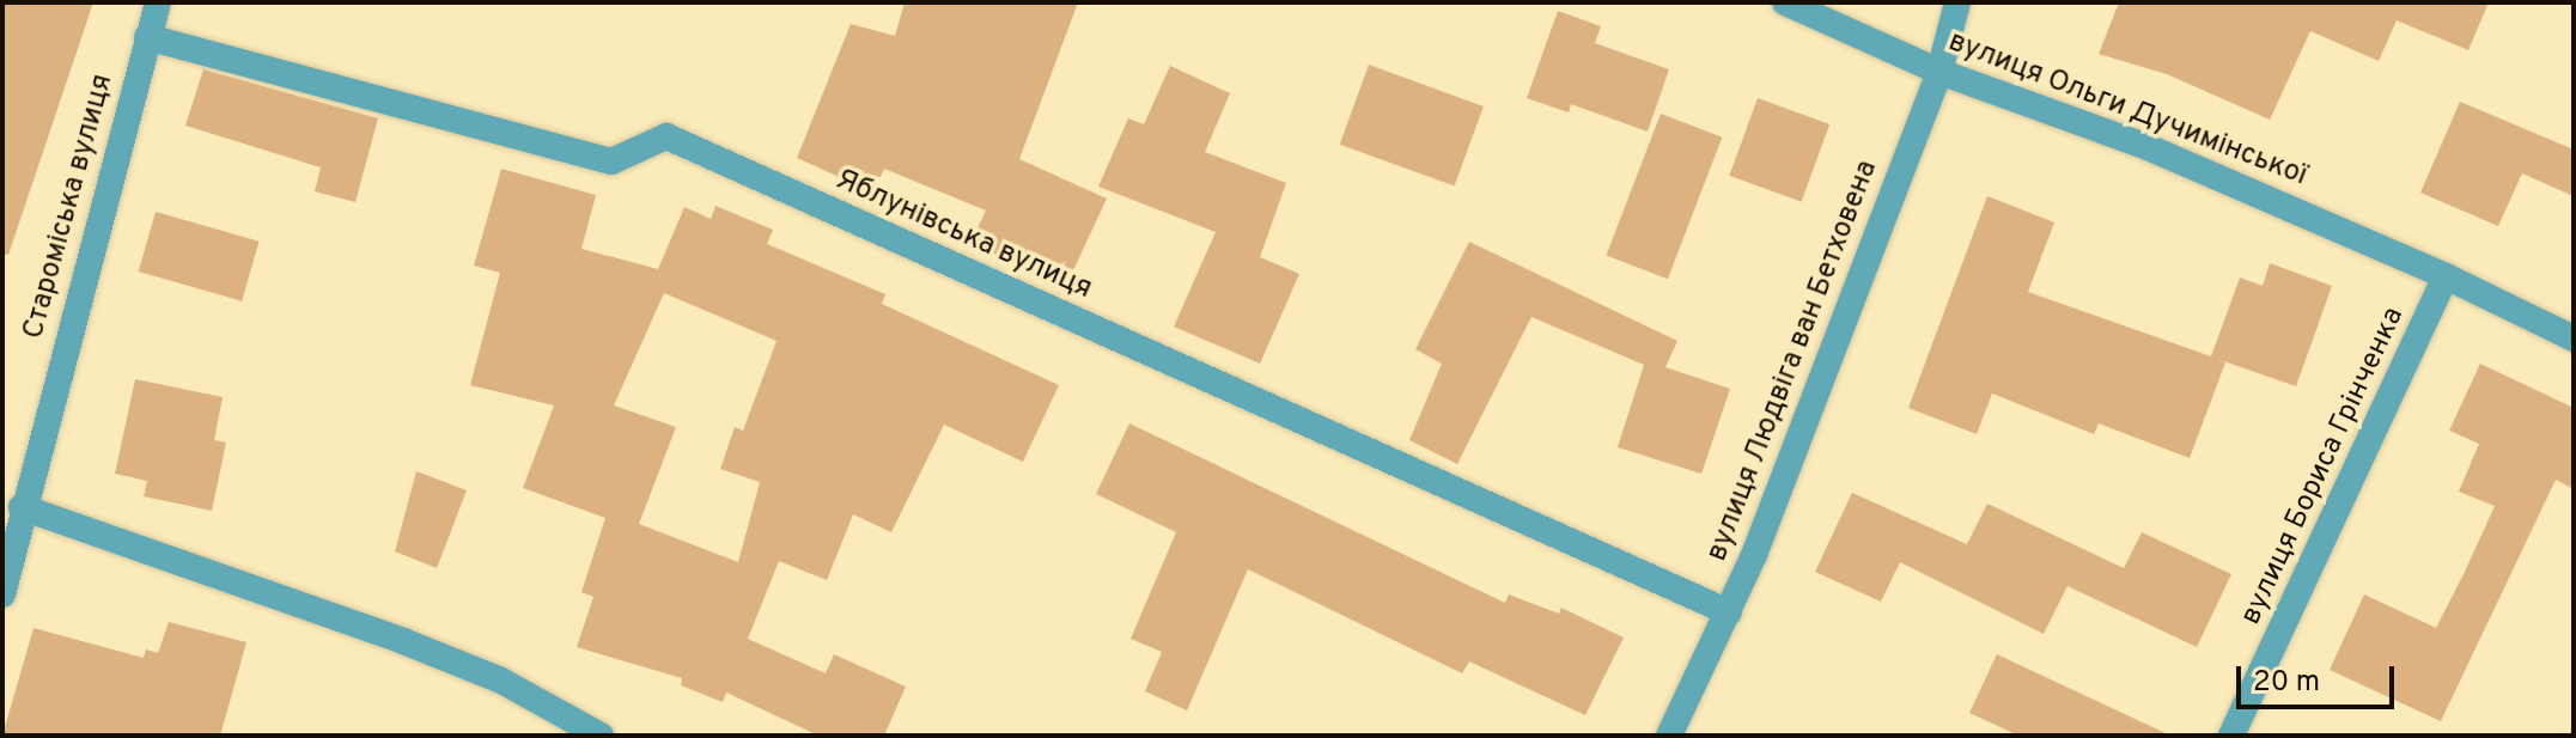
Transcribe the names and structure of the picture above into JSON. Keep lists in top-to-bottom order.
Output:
{
  "streets": {
    "street": [
      "вулиця Ольги Дучимінської",
      "Староміська вулиця",
      "Яблунівська вулиця",
      "вулиця Людвіга ван Бетховена",
      "вулиця Бориса Грінченка"
    ]
  },
  "crossings": [
    ["вулиця Ольги Дучимінської", "вулиця Людвіга ван Бетховена"],
    ["вулиця Ольги Дучимінської", "вулиця Бориса Грінченка"],
    ["Староміська вулиця", "Яблунівська вулиця"],
    ["Яблунівська вулиця", "вулиця Людвіга ван Бетховена"]
  ],
  "scale_bar": "20 m"
}
